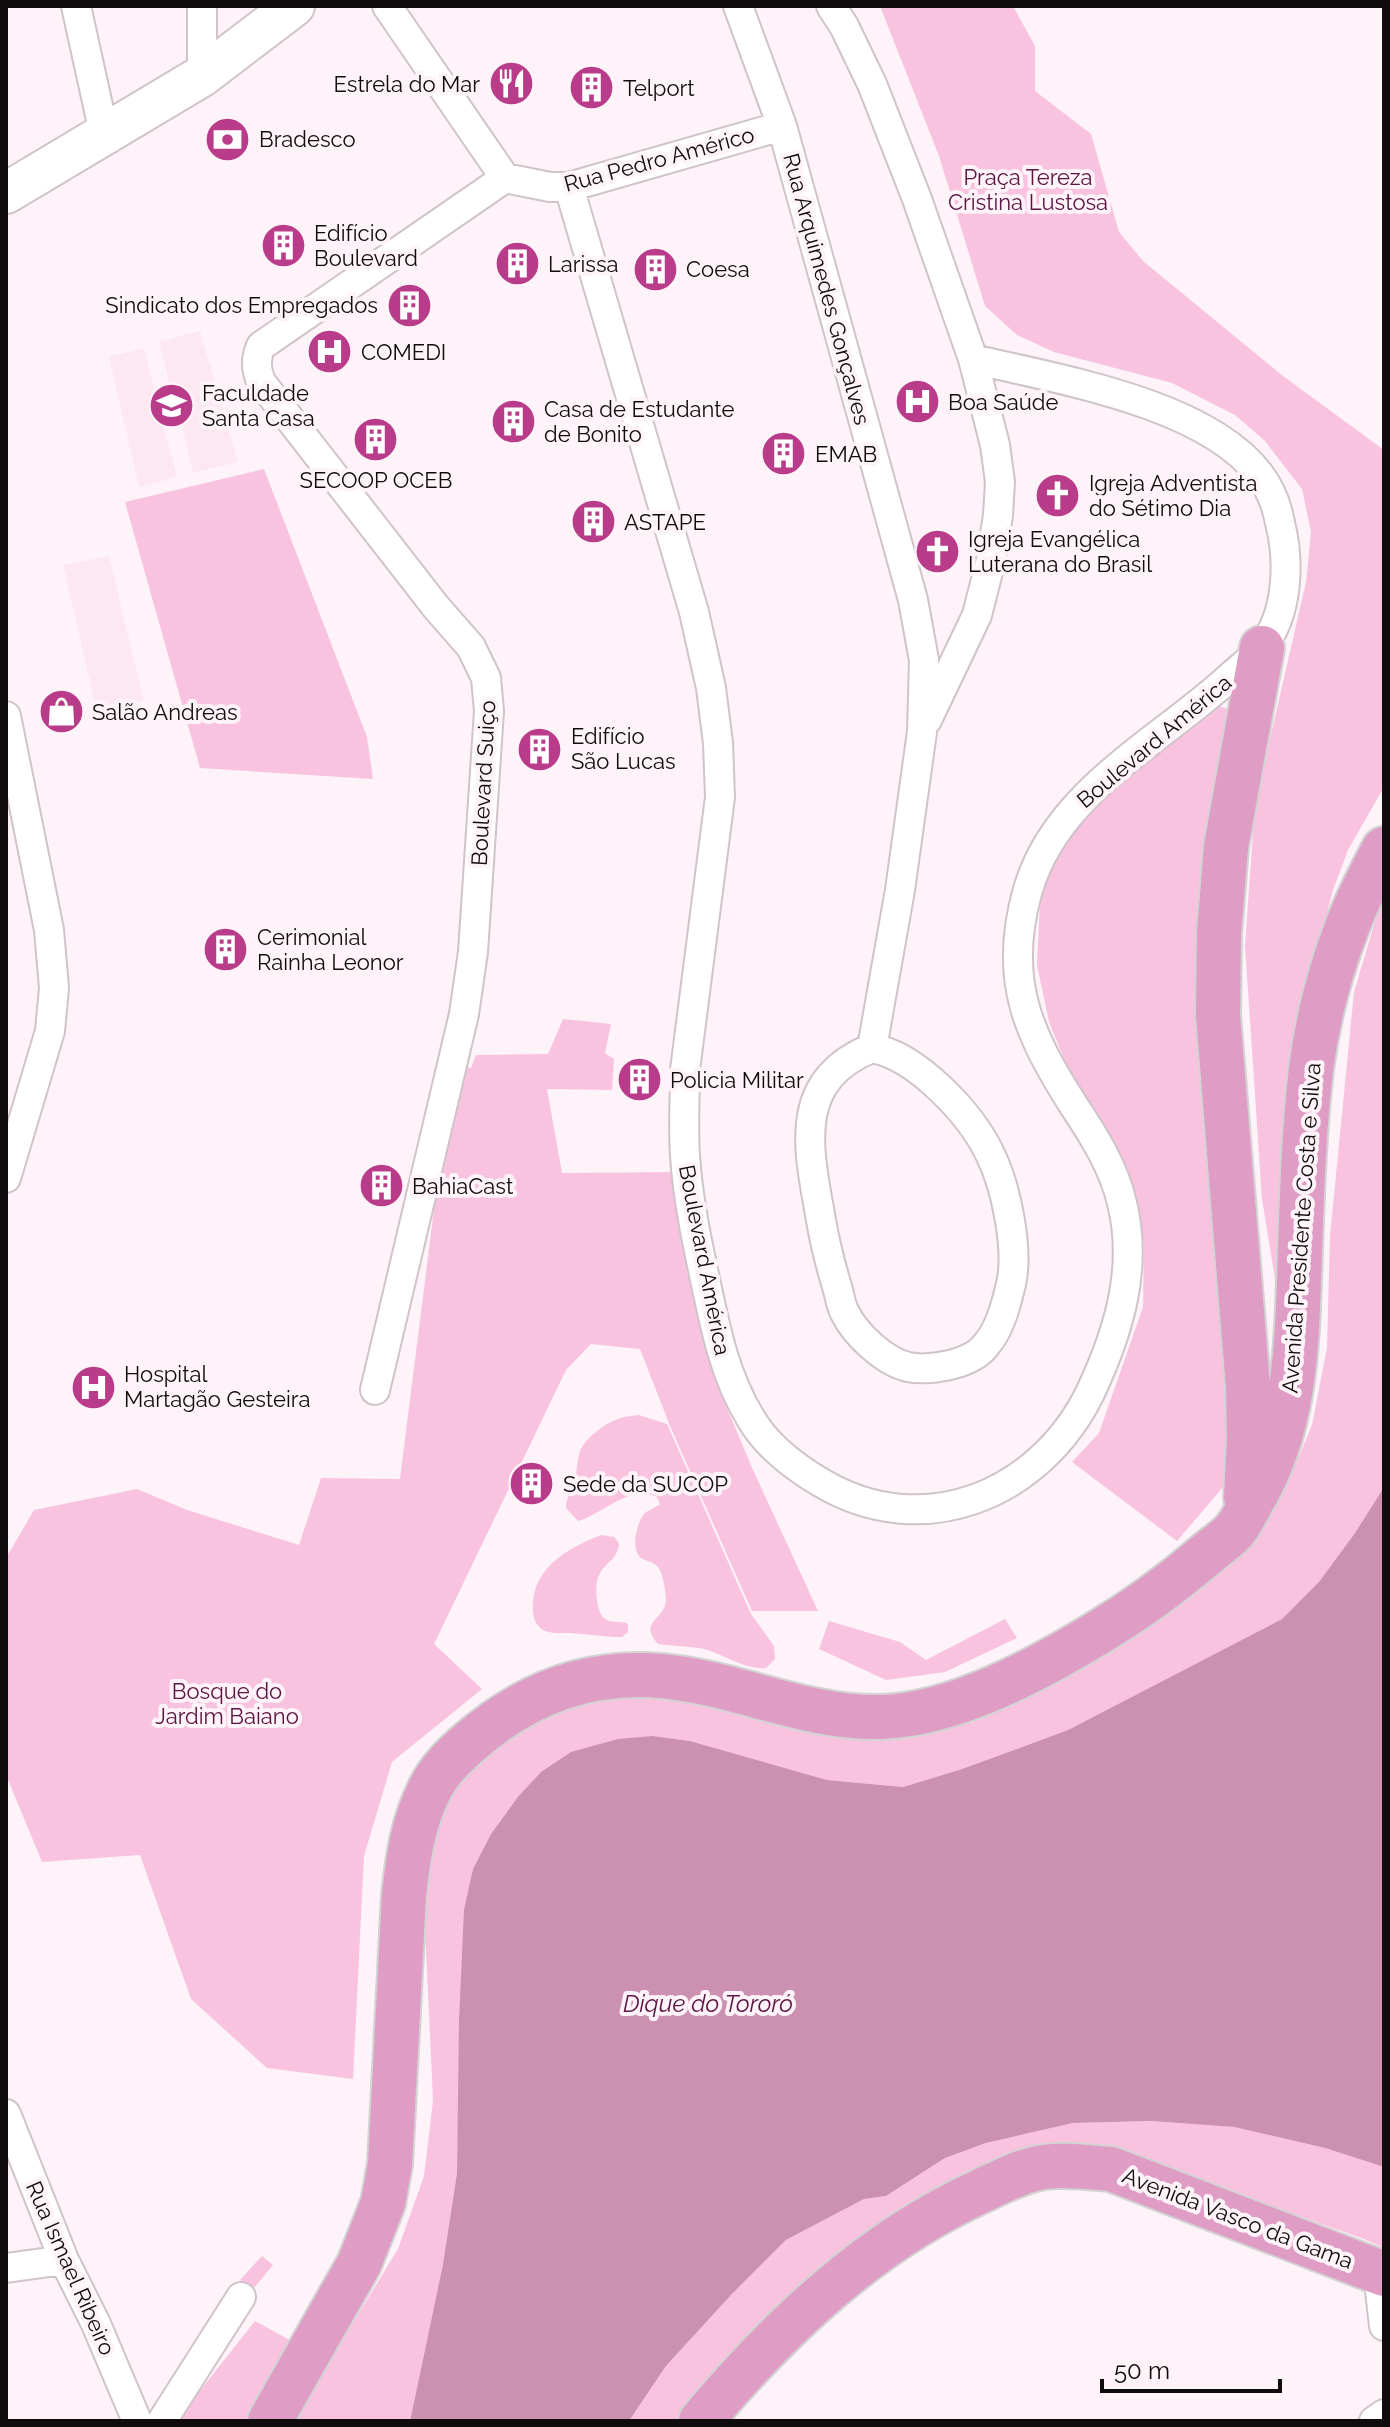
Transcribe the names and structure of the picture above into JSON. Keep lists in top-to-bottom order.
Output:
{
  "streets": {
    "main road": ["Avenida Presidente Costa e Silva", "Avenida Vasco da Gama"],
    "street": [
      "Rua Pedro Américo",
      "Rua Arquimedes Gonçalves",
      "Boulevard América",
      "Boulevard Suiço",
      "Rua Ismael Ribeiro"
    ]
  },
  "crossings": [
    ["Rua Pedro Américo", "Rua Arquimedes Gonçalves"],
    ["Rua Pedro Américo", "Boulevard América"],
    ["Rua Pedro Américo", "Boulevard Suiço"]
  ],
  "water": ["Dique do Tororó"],
  "parks": ["Praça Tereza Cristina Lustosa", "Bosque do Jardim Baiano"],
  "places": {
    "restaurant": ["Estrela do Mar"],
    "building": [
      "Telport",
      "Edifício Boulevard",
      "Larissa",
      "Coesa",
      "Sindicato dos Empregados",
      "Casa de Estudante de Bonito",
      "SECOOP OCEB",
      "EMAB",
      "ASTAPE",
      "Edifício São Lucas",
      "Cerimonial Rainha Leonor",
      "Policia Militar",
      "BahiaCast",
      "Sede da SUCOP"
    ],
    "bank": ["Bradesco"],
    "hospital": ["COMEDI", "Boa Saúde", "Hospital Martagão Gesteira"],
    "school or university": ["Faculdade Santa Casa"],
    "church": ["Igreja Adventista do Sétimo Dia", "Igreja Evangélica Luterana do Brasil"],
    "shop": ["Salão Andreas"]
  },
  "scale_bar": "50 m"
}
